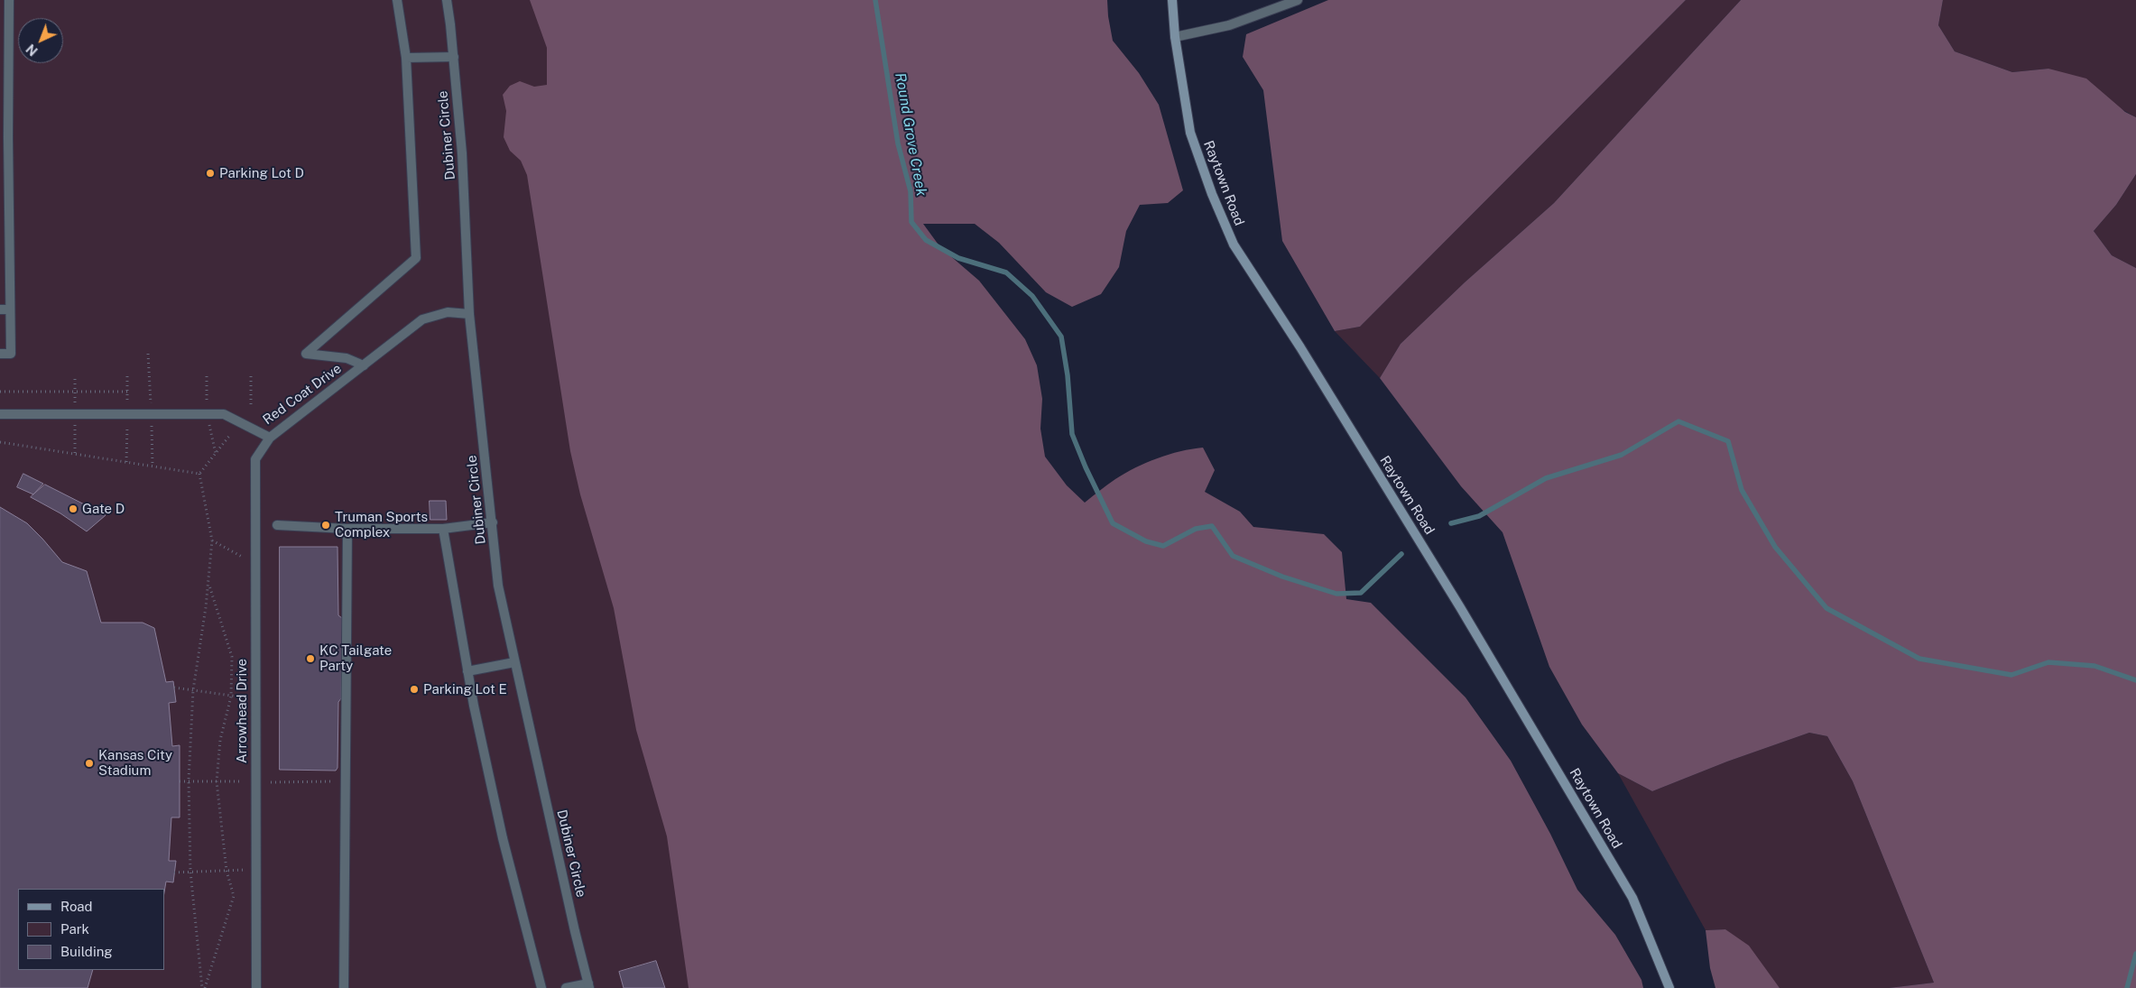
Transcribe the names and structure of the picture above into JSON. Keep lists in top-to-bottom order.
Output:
{
  "streets": {
    "main road": ["Raytown Road"],
    "street": ["Dubiner Circle", "Red Coat Drive", "Arrowhead Drive"]
  },
  "crossings": [
    ["Dubiner Circle", "Red Coat Drive"],
    ["Red Coat Drive", "Arrowhead Drive"]
  ],
  "water": ["Round Grove Creek"],
  "places": [
    "Parking Lot D",
    "Gate D",
    "Truman Sports Complex",
    "KC Tailgate Party",
    "Parking Lot E",
    "Kansas City Stadium"
  ],
  "legend": ["Road", "Park", "Building"],
  "north": "bottom left"
}
